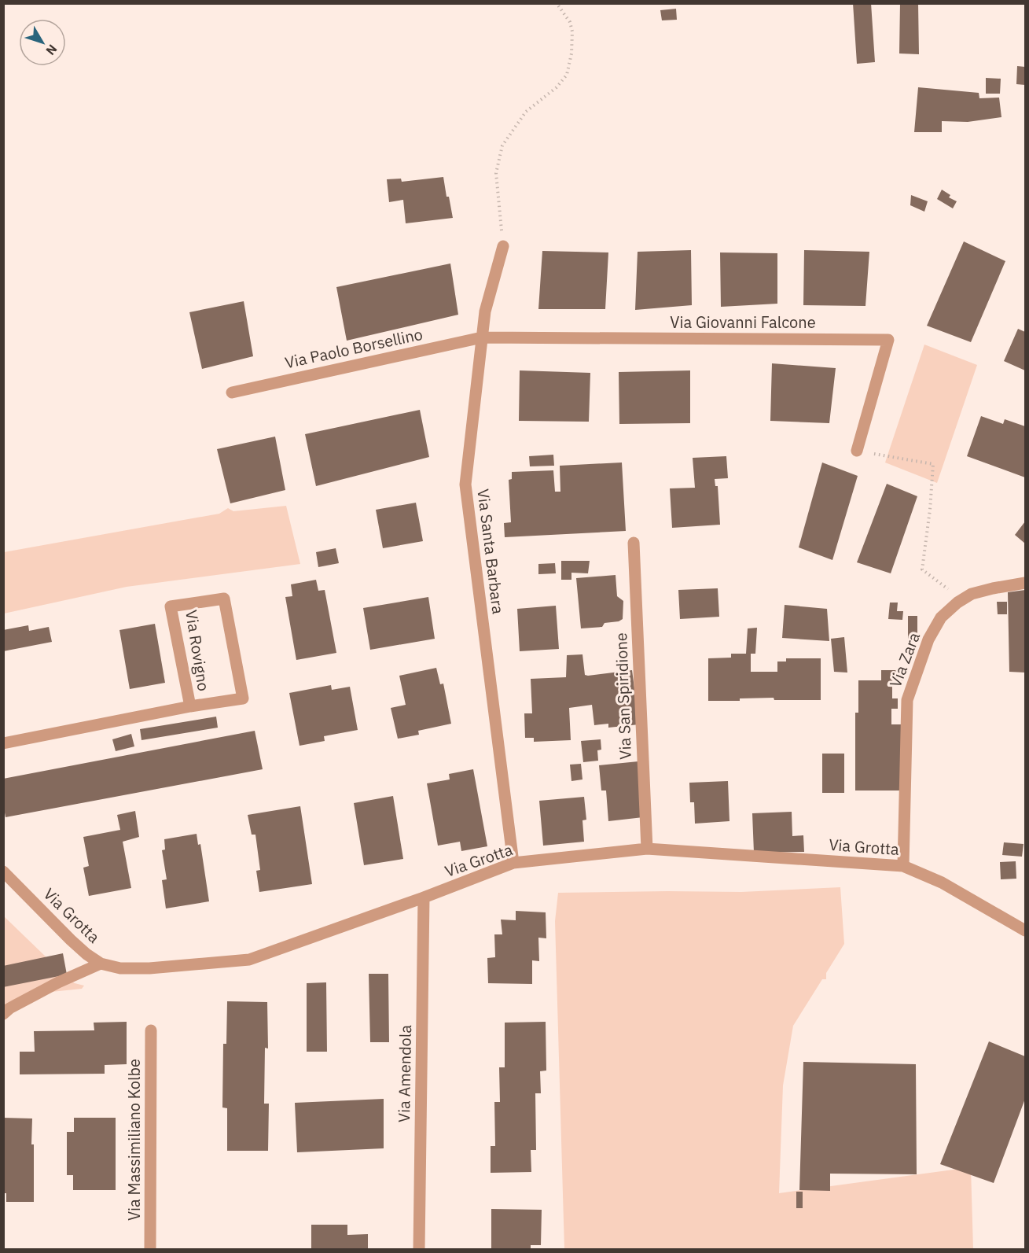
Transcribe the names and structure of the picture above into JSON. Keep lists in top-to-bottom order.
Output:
{
  "streets": {
    "street": [
      "Via Giovanni Falcone",
      "Via Paolo Borsellino",
      "Via Santa Barbara",
      "Via Rovigno",
      "Via Zara",
      "Via San Spiridione",
      "Via Grotta",
      "Via Amendola",
      "Via Massimiliano Kolbe"
    ]
  },
  "crossings": [
    ["Via Giovanni Falcone", "Via Paolo Borsellino"],
    ["Via Giovanni Falcone", "Via Santa Barbara"],
    ["Via Paolo Borsellino", "Via Santa Barbara"],
    ["Via Santa Barbara", "Via Grotta"],
    ["Via Zara", "Via Grotta"],
    ["Via San Spiridione", "Via Grotta"],
    ["Via Grotta", "Via Amendola"]
  ],
  "north": "bottom right"
}
